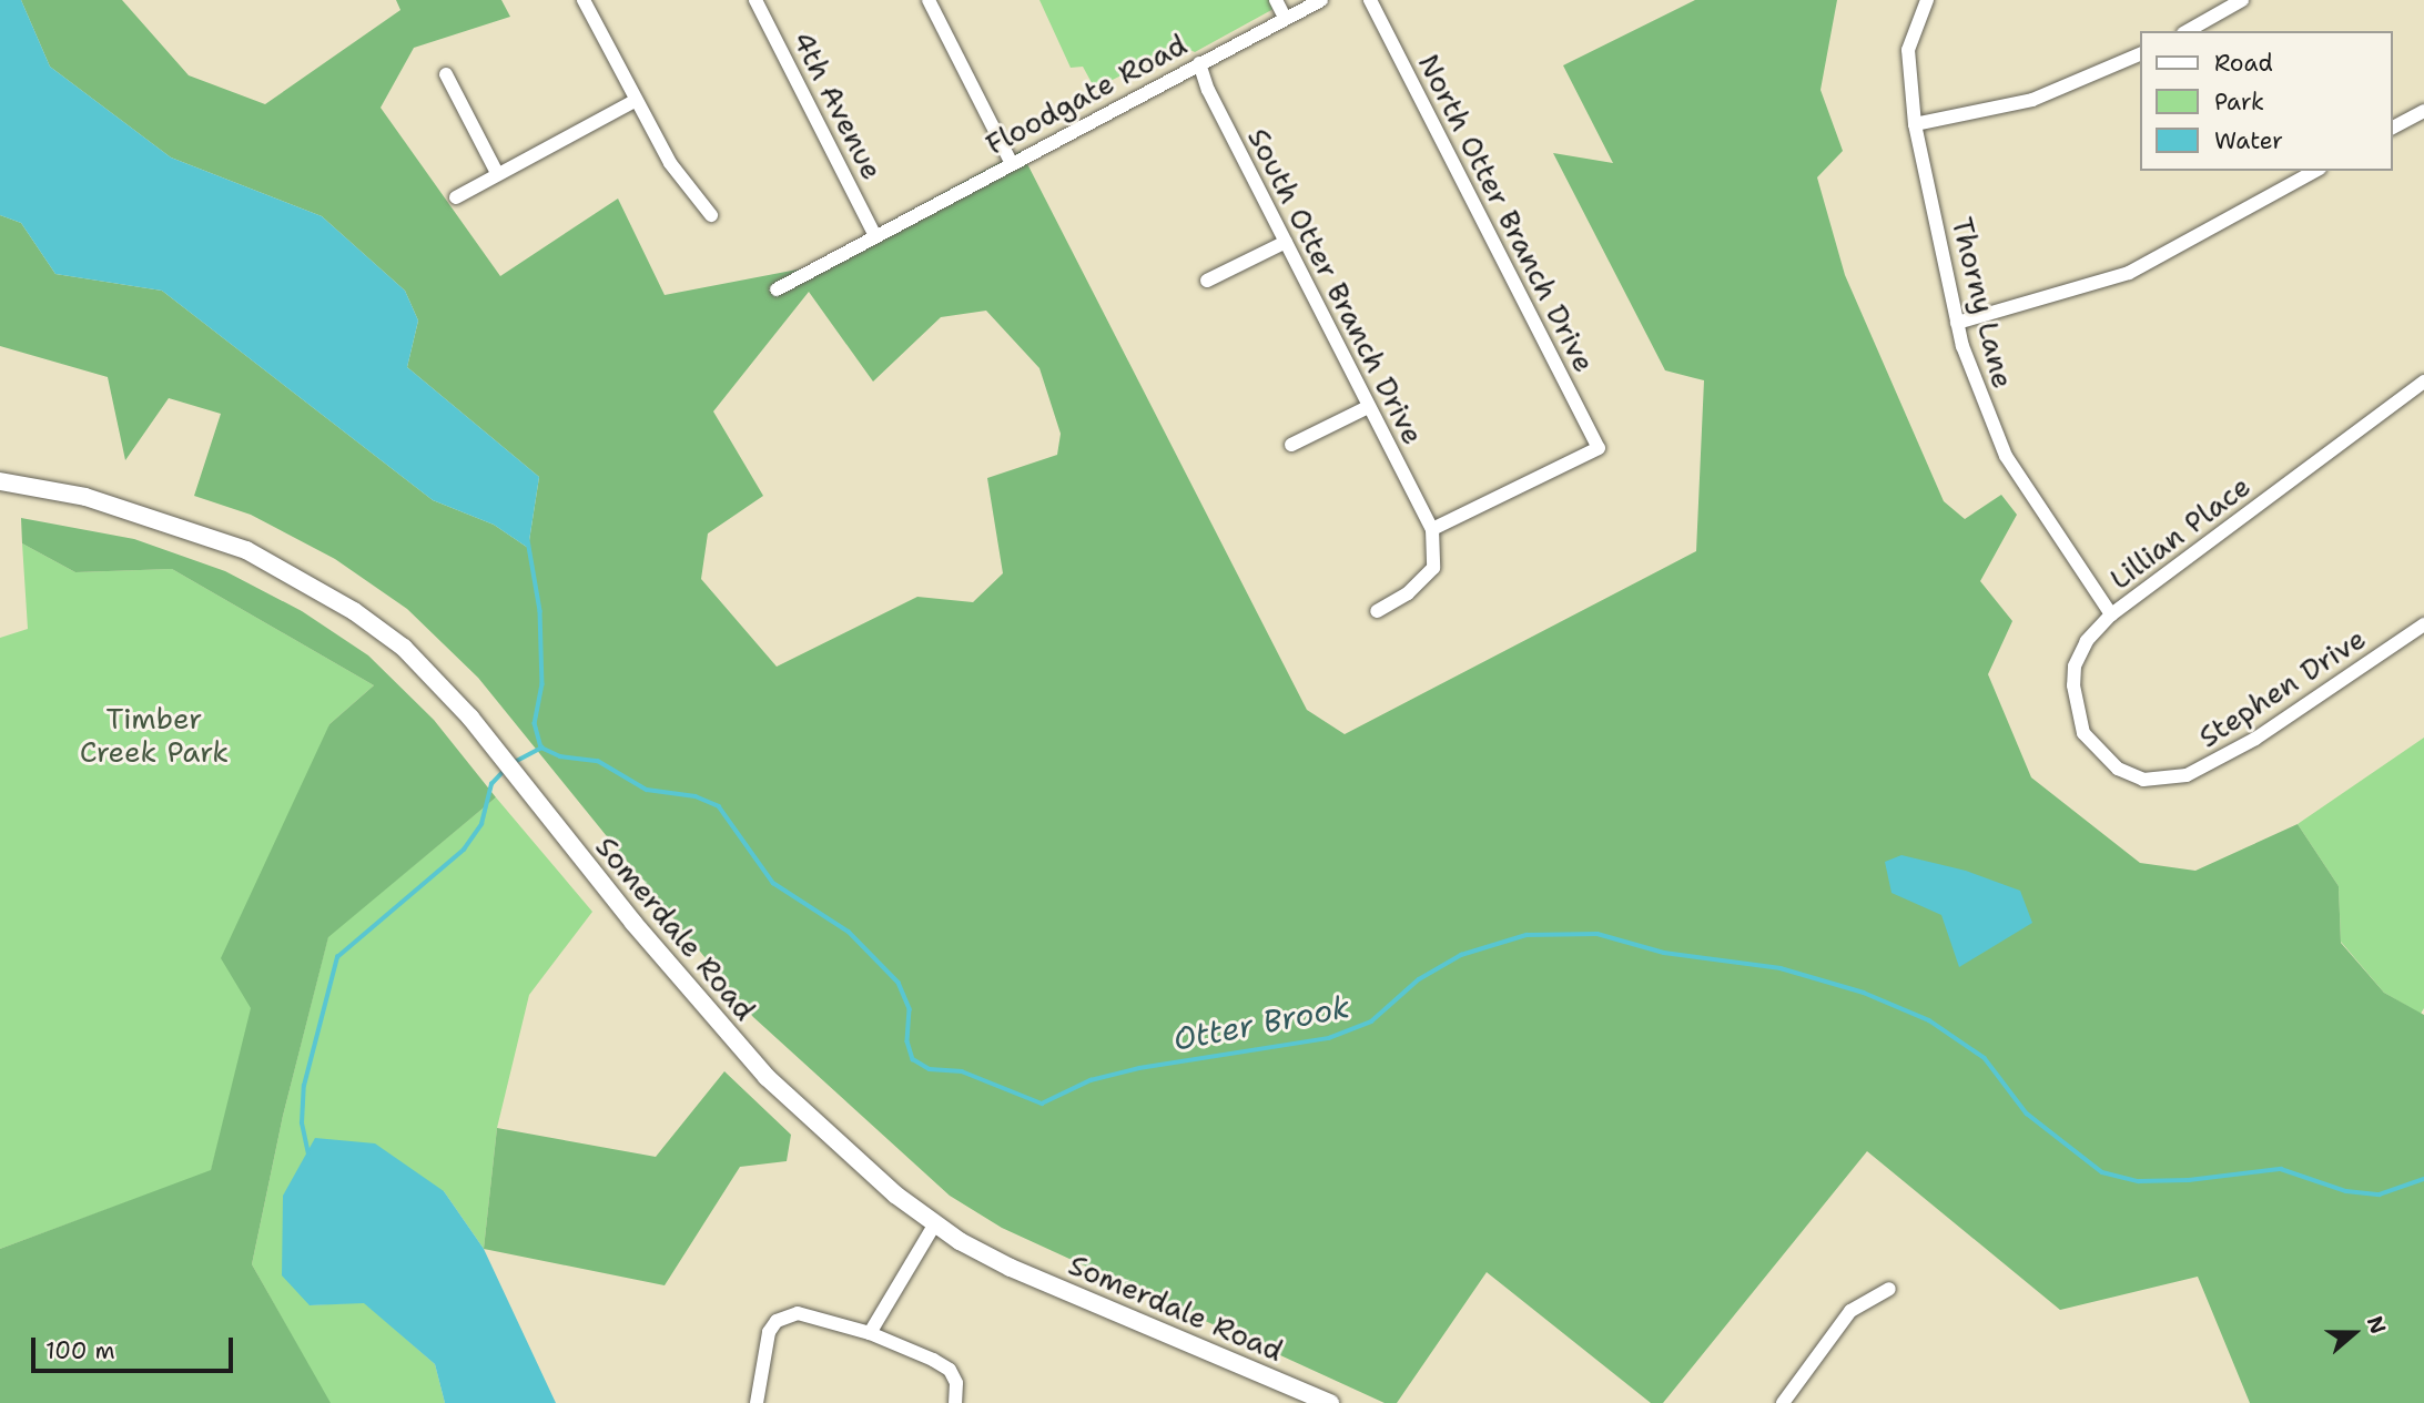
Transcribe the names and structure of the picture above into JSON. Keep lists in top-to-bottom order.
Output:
{
  "streets": {
    "main road": ["Somerdale Road"],
    "street": [
      "Floodgate Road",
      "4th Avenue",
      "North Otter Branch Drive",
      "South Otter Branch Drive",
      "Thorny Lane",
      "Lillian Place",
      "Stephen Drive"
    ]
  },
  "crossings": [
    ["Floodgate Road", "4th Avenue"],
    ["Floodgate Road", "South Otter Branch Drive"],
    ["North Otter Branch Drive", "South Otter Branch Drive"],
    ["Thorny Lane", "Lillian Place"],
    ["Lillian Place", "Stephen Drive"]
  ],
  "water": ["Otter Brook"],
  "parks": ["Timber Creek Park"],
  "legend": ["Road", "Park", "Water"],
  "scale_bar": "100 m",
  "north": "right"
}
